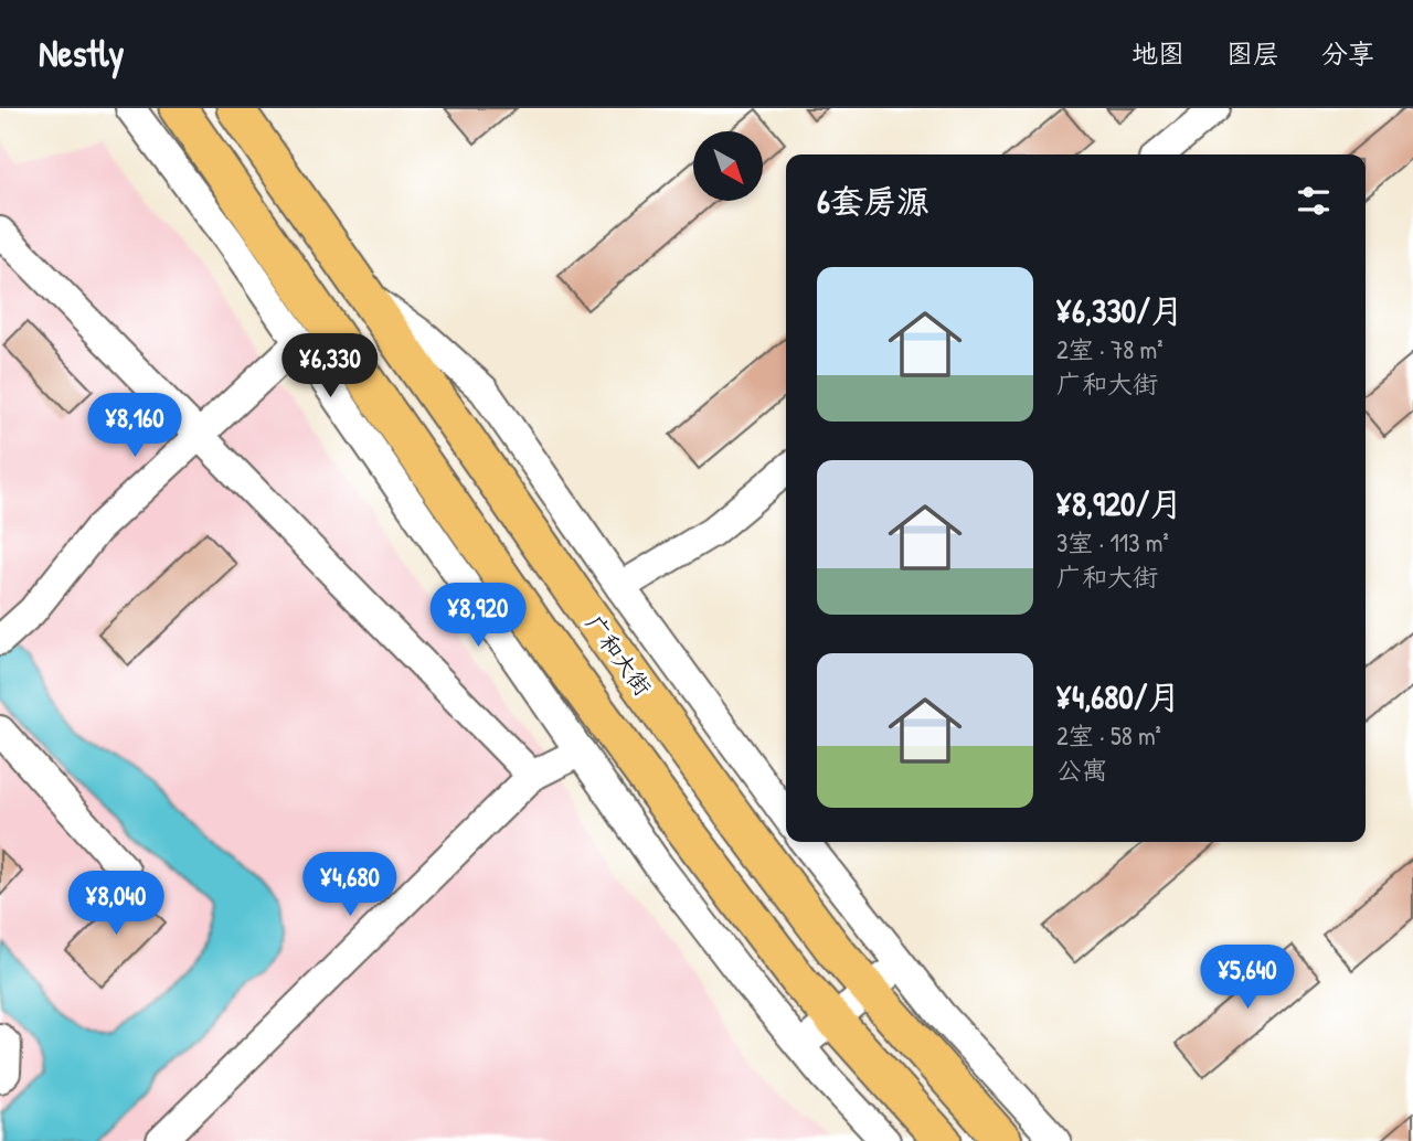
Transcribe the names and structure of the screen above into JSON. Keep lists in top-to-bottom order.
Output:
{
  "streets": {
    "main road": ["广和大街"]
  },
  "north": "bottom right",
  "page": {
    "header": "Nestly",
    "nav": ["地图", "图层", "分享"],
    "heading": "6套房源",
    "list": [
      {
        "name": "¥6,330/月",
        "note": "2室 · 78 m² · 广和大街"
      },
      {
        "name": "¥8,920/月",
        "note": "3室 · 113 m² · 广和大街"
      },
      {
        "name": "¥4,680/月",
        "note": "2室 · 58 m² · 公寓"
      }
    ],
    "price": [
      "¥6,330",
      "¥8,160",
      "¥8,920",
      "¥4,680",
      "¥8,040",
      "¥5,640"
    ]
  }
}
